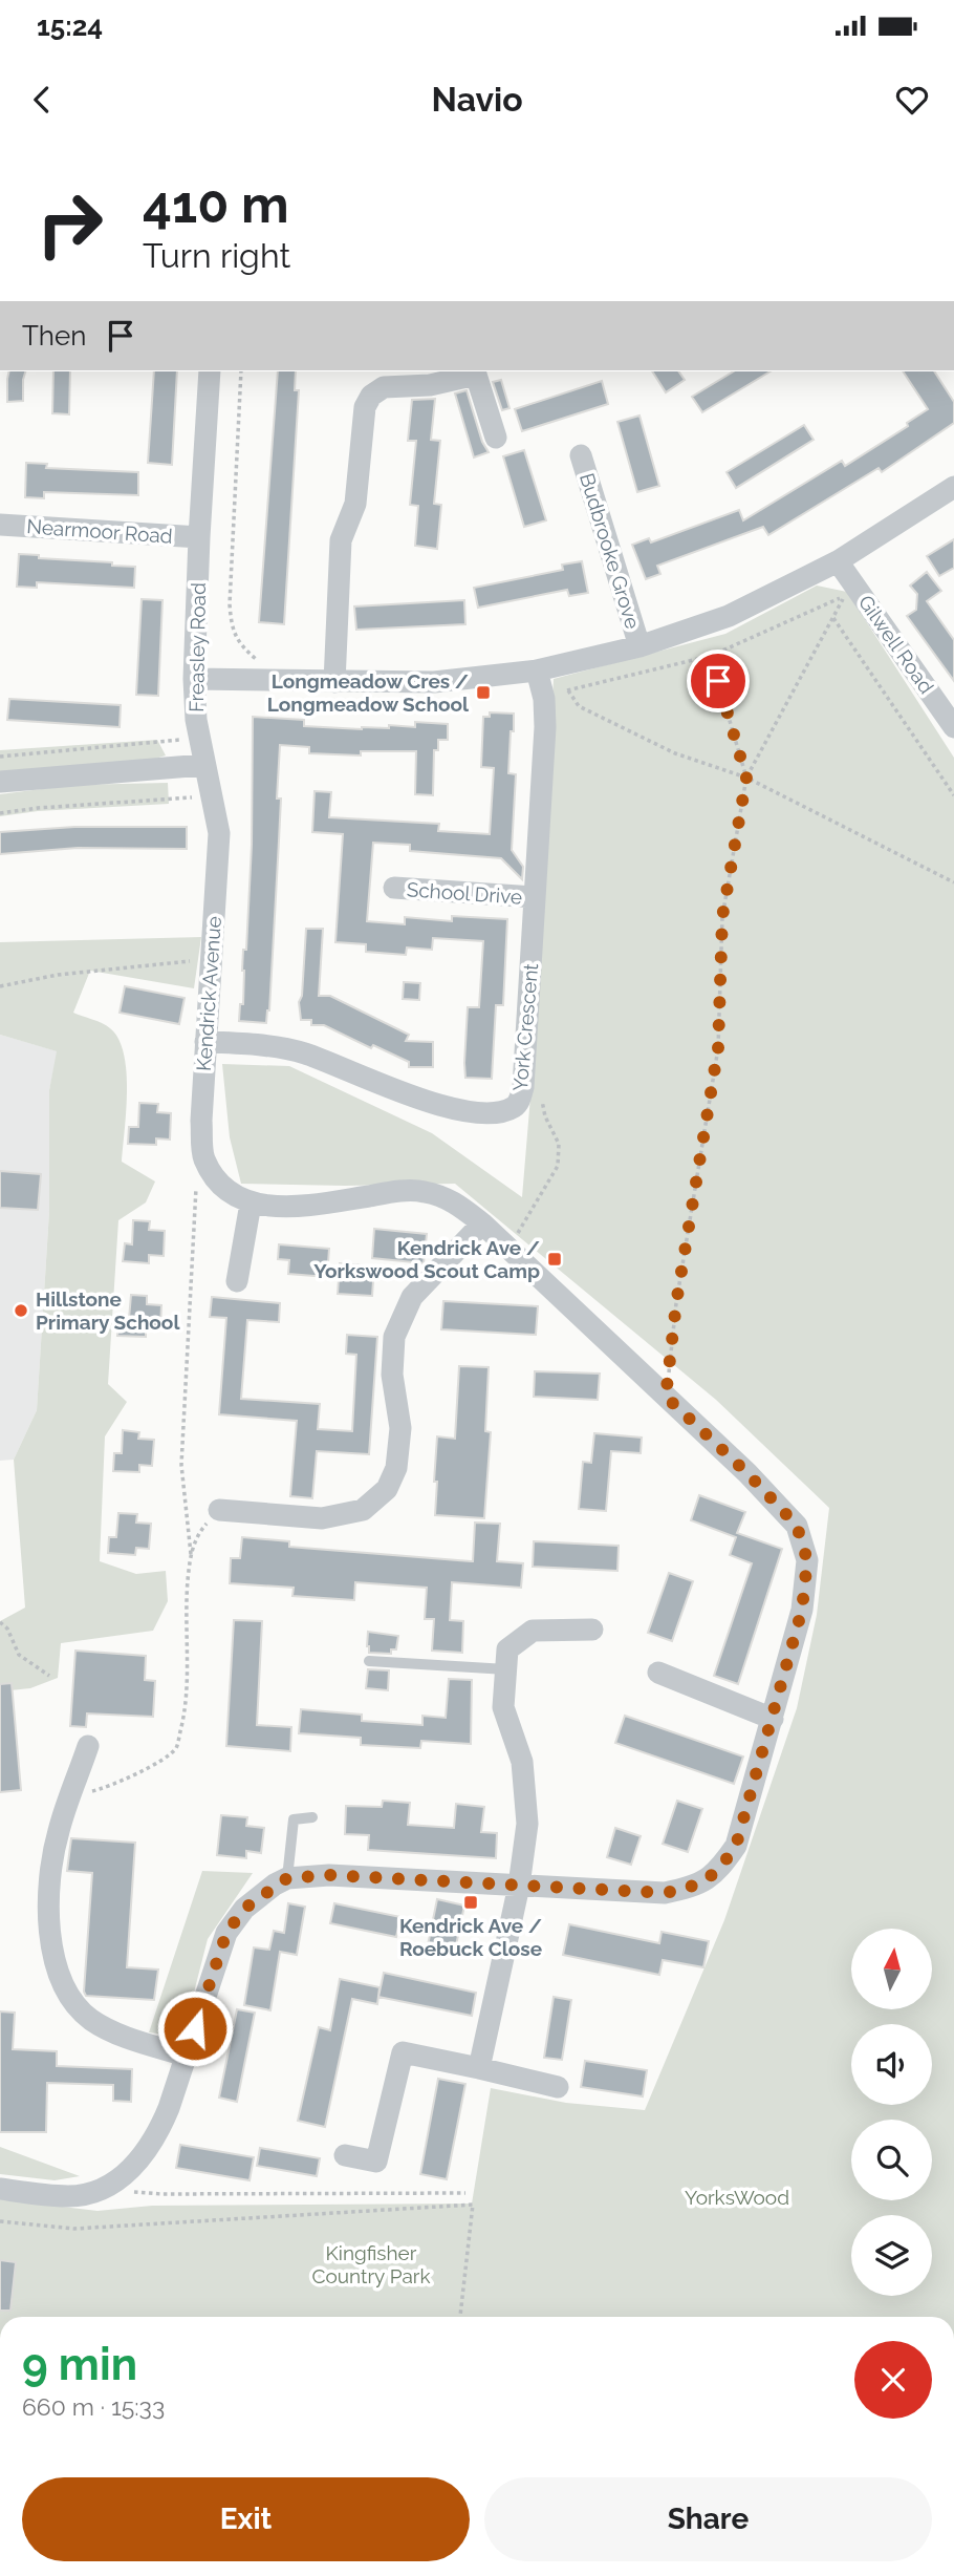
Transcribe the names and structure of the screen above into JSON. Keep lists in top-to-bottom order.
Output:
{
  "streets": {
    "street": [
      "Nearmoor Road",
      "Budbrooke Grove",
      "Gilwell Road",
      "Freasley Road",
      "School Drive",
      "Kendrick Avenue",
      "York Crescent"
    ]
  },
  "crossings": [
    ["Nearmoor Road", "Freasley Road"],
    ["Freasley Road", "Kendrick Avenue"],
    ["School Drive", "York Crescent"],
    ["Kendrick Avenue", "York Crescent"]
  ],
  "parks": ["YorksWood", "Kingfisher Country Park"],
  "places": {
    "transit": ["Longmeadow Cres / Longmeadow School", "Kendrick Ave / Yorkswood Scout Camp", "Kendrick Ave / Roebuck Close"],
    "other": ["Hillstone Primary School"]
  },
  "north": "top",
  "page": {
    "status": "15:24",
    "header": "Navio",
    "turn": ["410 m", "Turn right"],
    "then": "Then",
    "heading": ["9 min", "660 m · 15:33"],
    "buttons": ["Exit", "Share"]
  }
}
